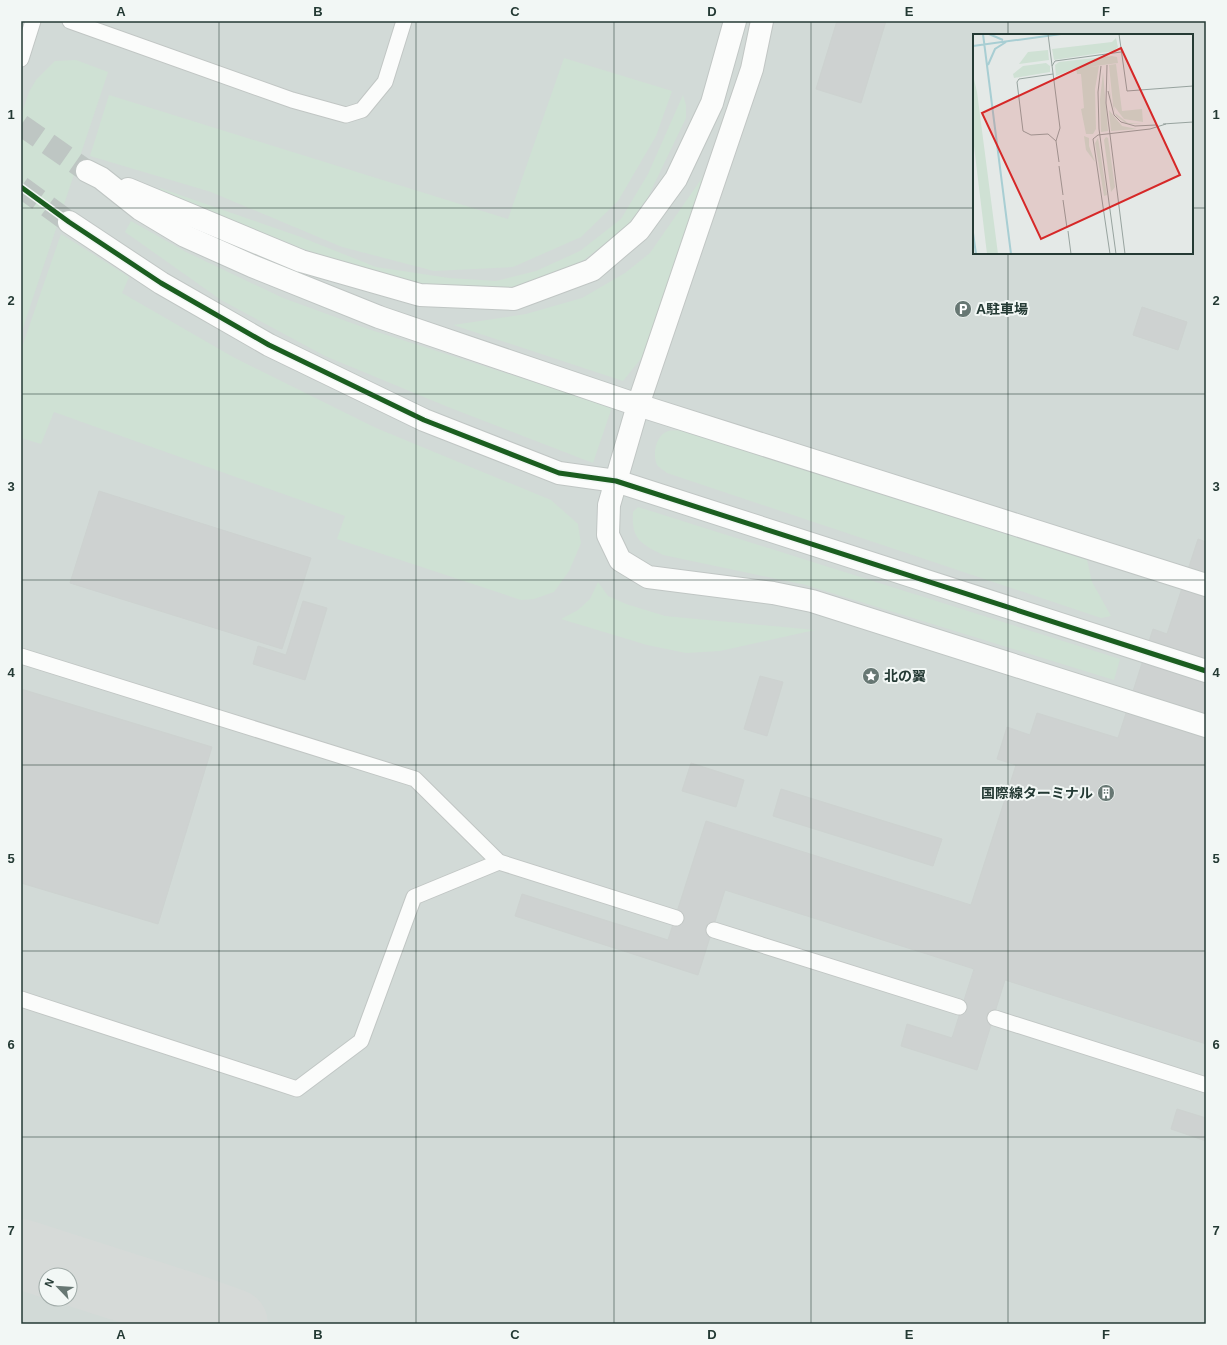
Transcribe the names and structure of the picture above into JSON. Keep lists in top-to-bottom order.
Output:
{
  "places": {
    "parking": ["A駐車場"],
    "place": ["北の翼"],
    "building": ["国際線ターミナル"]
  },
  "north": "top left",
  "grid": {
    "columns": [
      "A",
      "B",
      "C",
      "D",
      "E",
      "F"
    ],
    "rows": [
      "1",
      "2",
      "3",
      "4",
      "5",
      "6",
      "7"
    ]
  }
}
